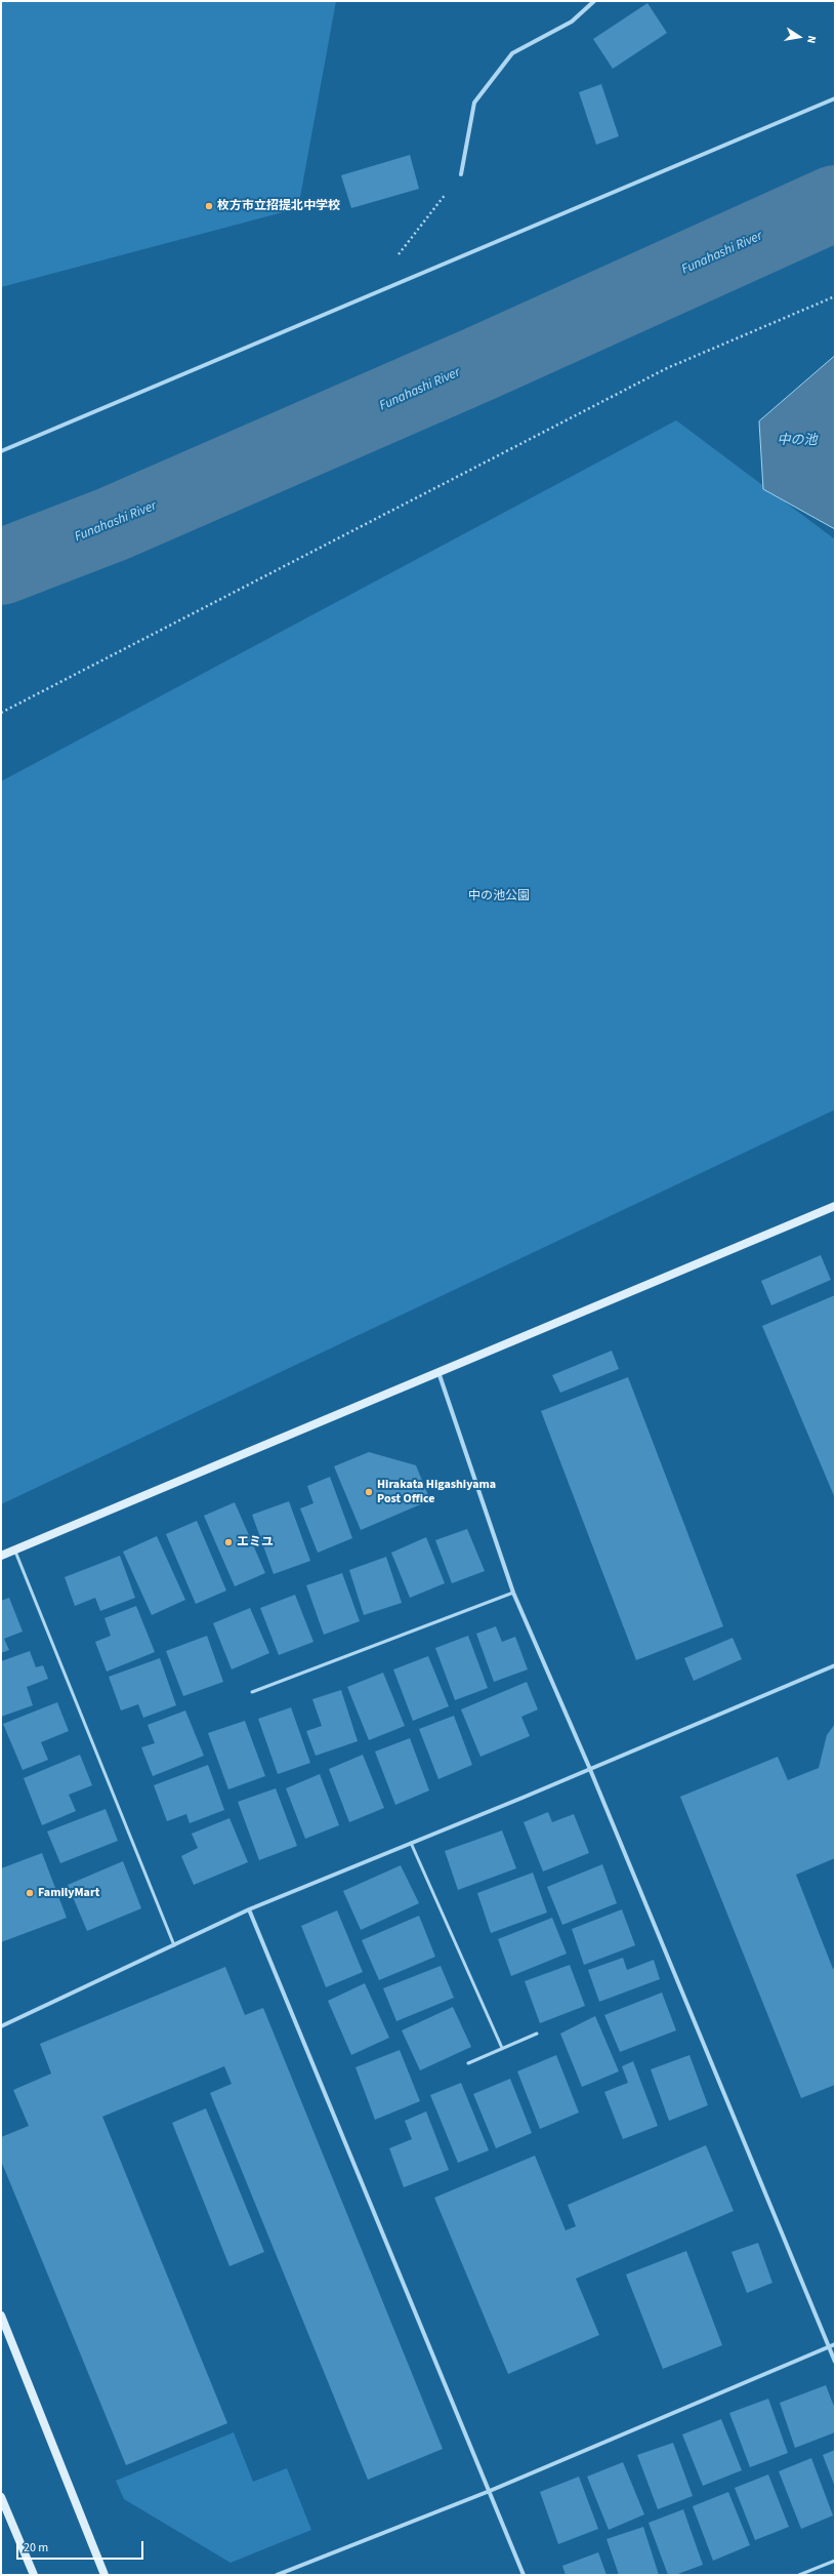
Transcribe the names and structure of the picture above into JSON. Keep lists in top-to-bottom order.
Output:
{
  "water": ["Funahashi River", "中の池"],
  "parks": ["中の池公園"],
  "places": [
    "枚方市立招提北中学校",
    "Hirakata Higashiyama Post Office",
    "エミユ",
    "FamilyMart"
  ],
  "scale_bar": "20 m",
  "north": "right"
}
